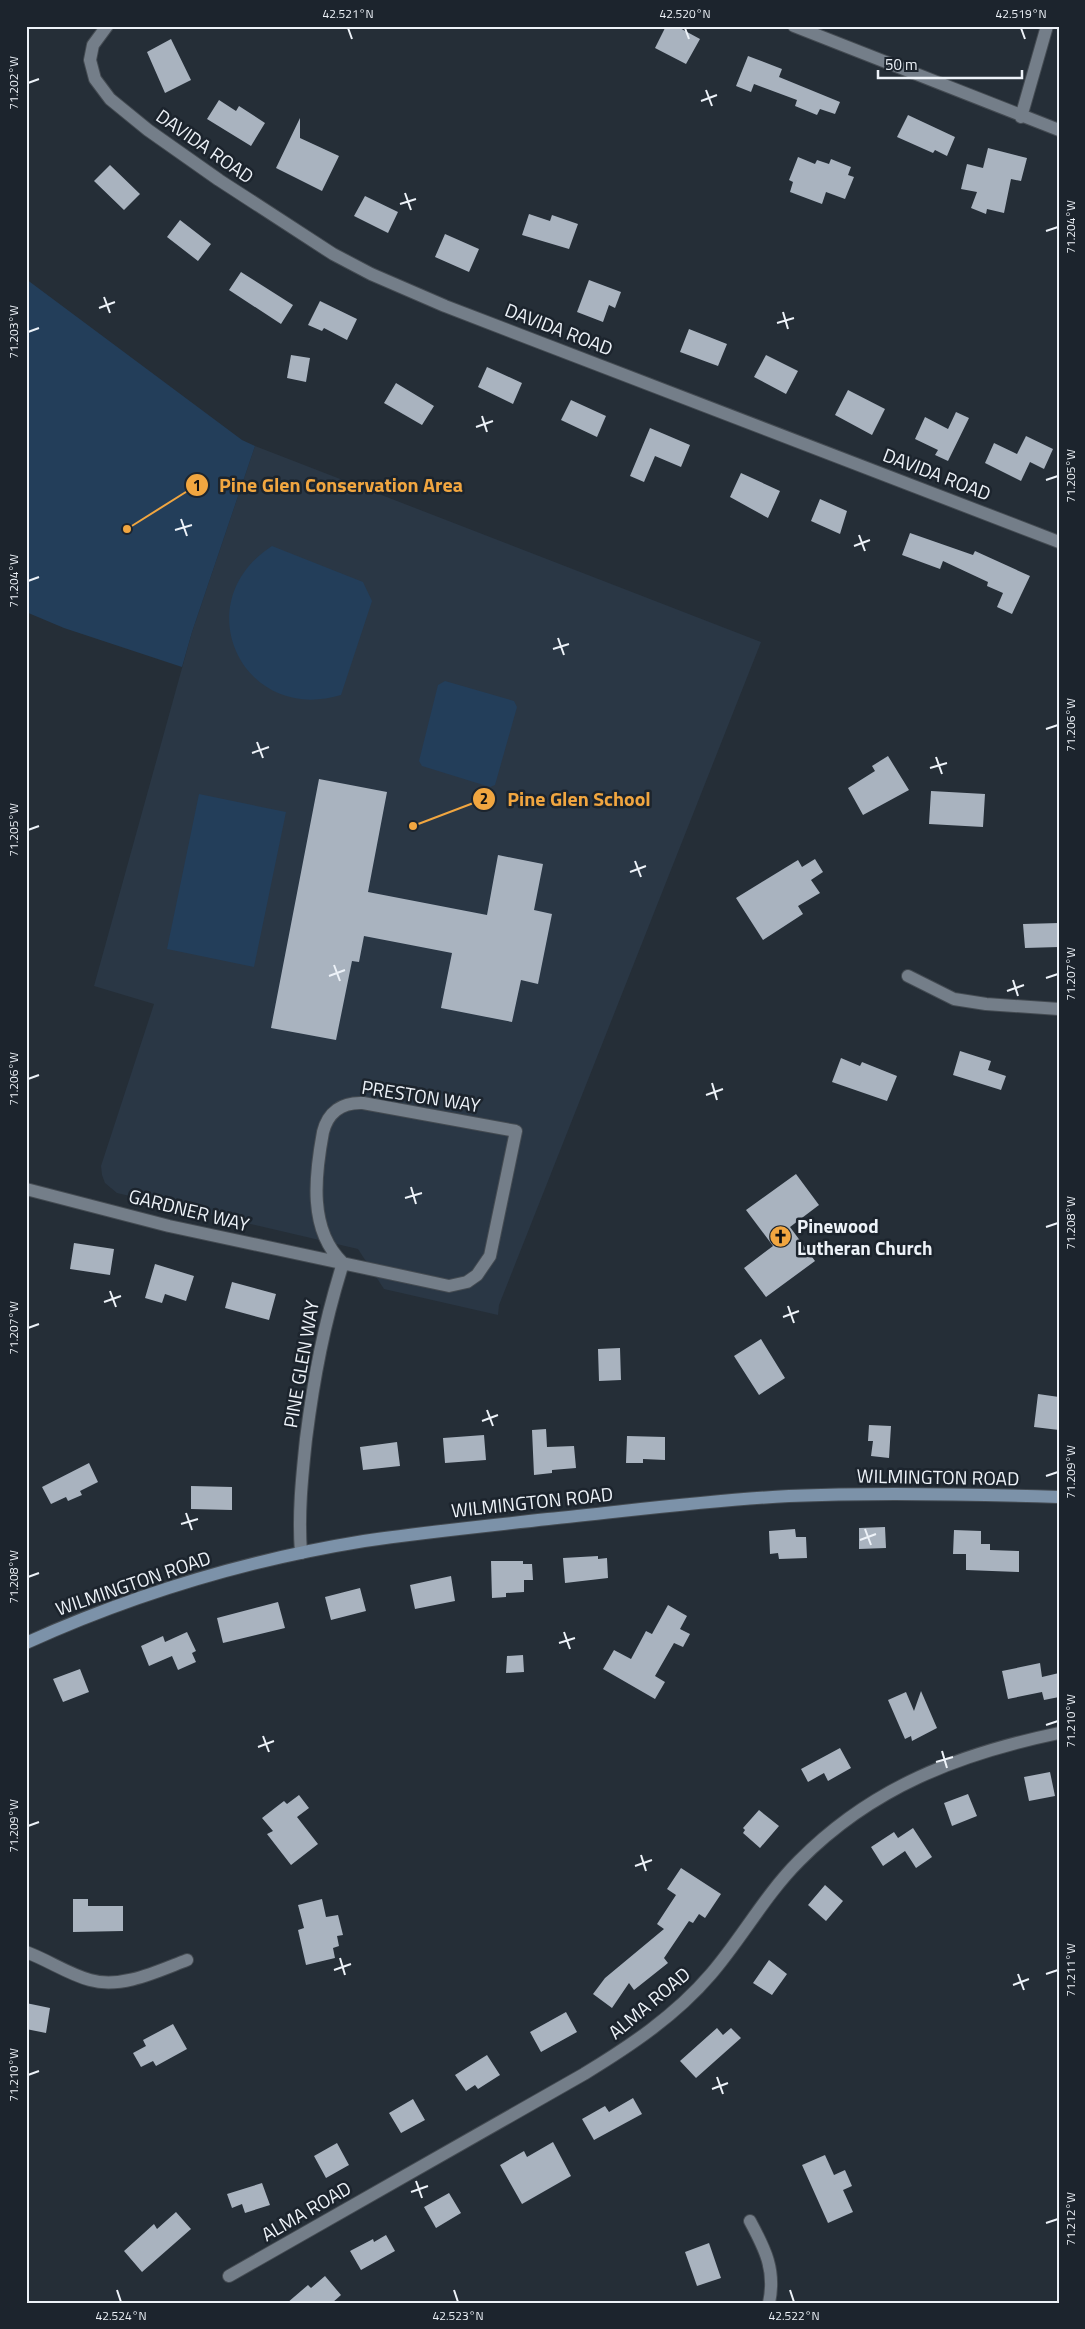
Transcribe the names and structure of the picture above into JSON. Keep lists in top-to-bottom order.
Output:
{
  "streets": {
    "main road": ["WILMINGTON ROAD"],
    "street": [
      "DAVIDA ROAD",
      "PRESTON WAY",
      "GARDNER WAY",
      "PINE GLEN WAY",
      "ALMA ROAD"
    ]
  },
  "crossings": [
    ["PRESTON WAY", "GARDNER WAY"],
    ["PRESTON WAY", "PINE GLEN WAY"],
    ["GARDNER WAY", "PINE GLEN WAY"],
    ["PINE GLEN WAY", "WILMINGTON ROAD"]
  ],
  "places": {
    "other": ["Pine Glen Conservation Area", "Pine Glen School"],
    "church": ["Pinewood Lutheran Church"]
  },
  "scale_bar": "50 m",
  "coordinates": [
    "42.521°N",
    "42.520°N",
    "42.519°N",
    "71.202°W",
    "71.204°W",
    "71.203°W",
    "71.205°W",
    "71.206°W",
    "71.207°W",
    "71.208°W",
    "71.209°W",
    "71.210°W",
    "71.211°W",
    "71.212°W",
    "42.524°N",
    "42.523°N",
    "42.522°N"
  ]
}
